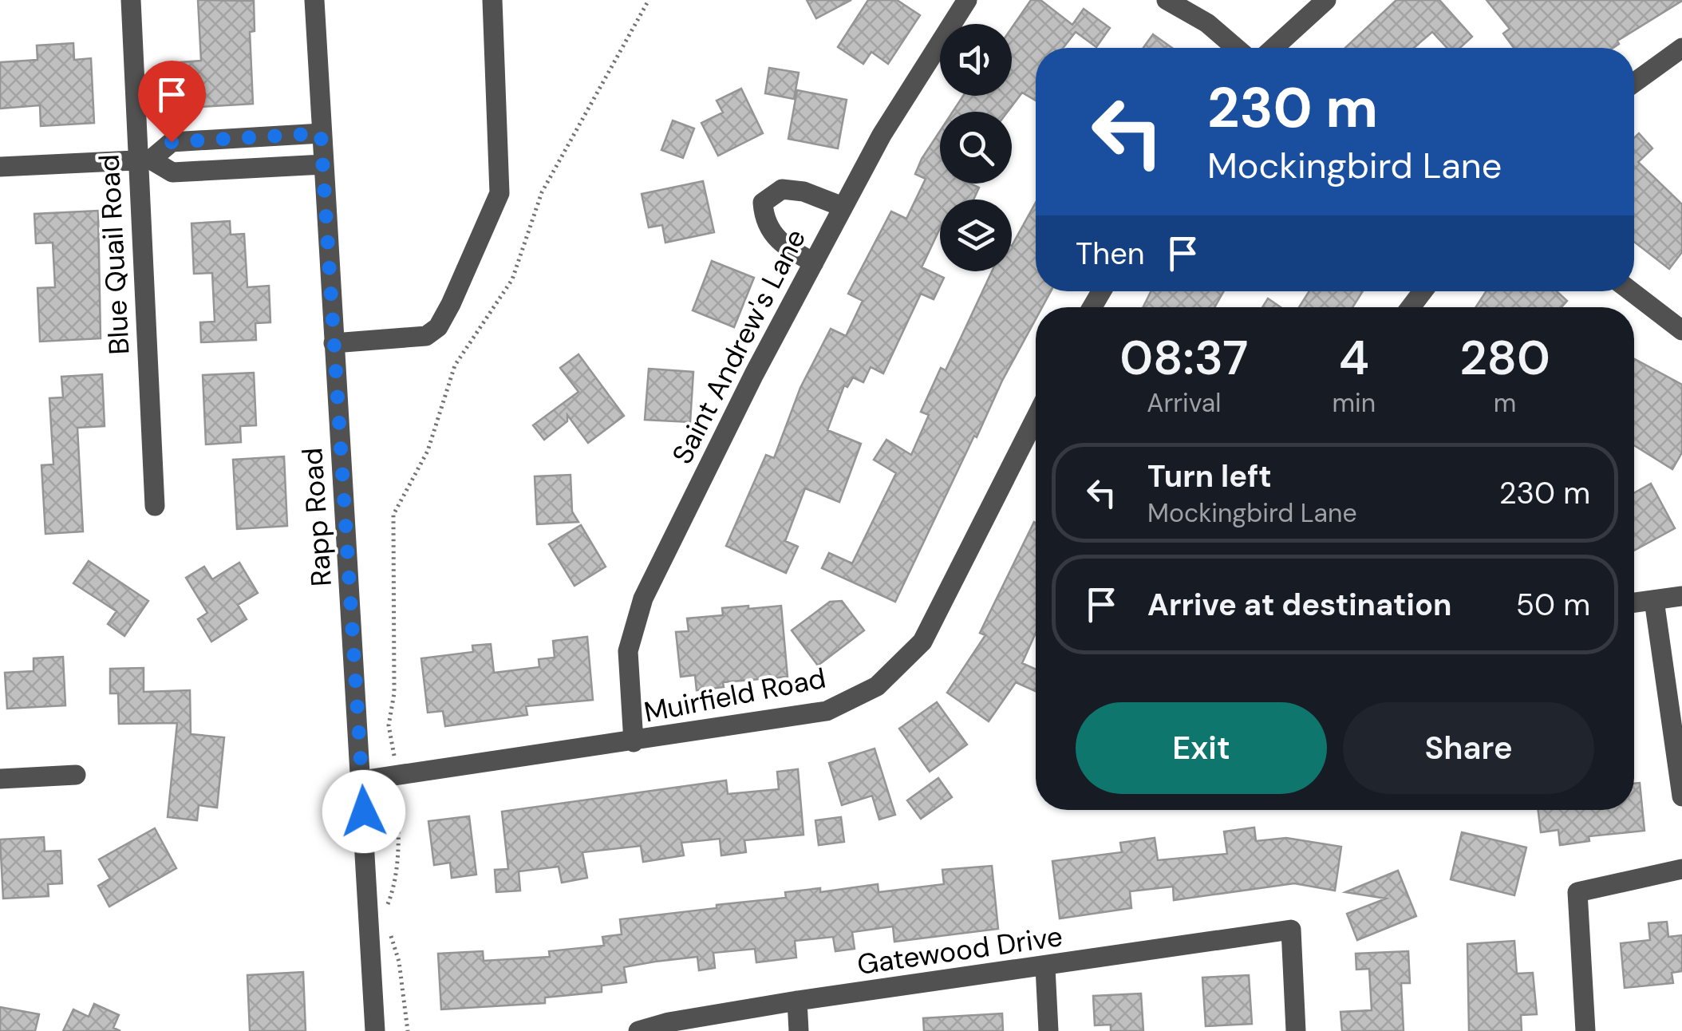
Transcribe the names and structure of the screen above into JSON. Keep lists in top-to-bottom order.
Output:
{
  "streets": {
    "street": [
      "Blue Quail Road",
      "Saint Andrew's Lane",
      "Rapp Road",
      "Muirfield Road",
      "Gatewood Drive"
    ]
  },
  "crossings": [
    ["Saint Andrew's Lane", "Muirfield Road"],
    ["Rapp Road", "Muirfield Road"]
  ],
  "page": {
    "turn": ["230 m", "Mockingbird Lane"],
    "then": "Then",
    "eta": [
      "08:37",
      "Arrival",
      "4",
      "min",
      "280",
      "m"
    ],
    "list": [
      {
        "name": "Turn left",
        "note": "Mockingbird Lane",
        "value": "230 m"
      },
      {
        "name": "Arrive at destination",
        "value": "50 m"
      }
    ],
    "buttons": ["Exit", "Share"]
  }
}
